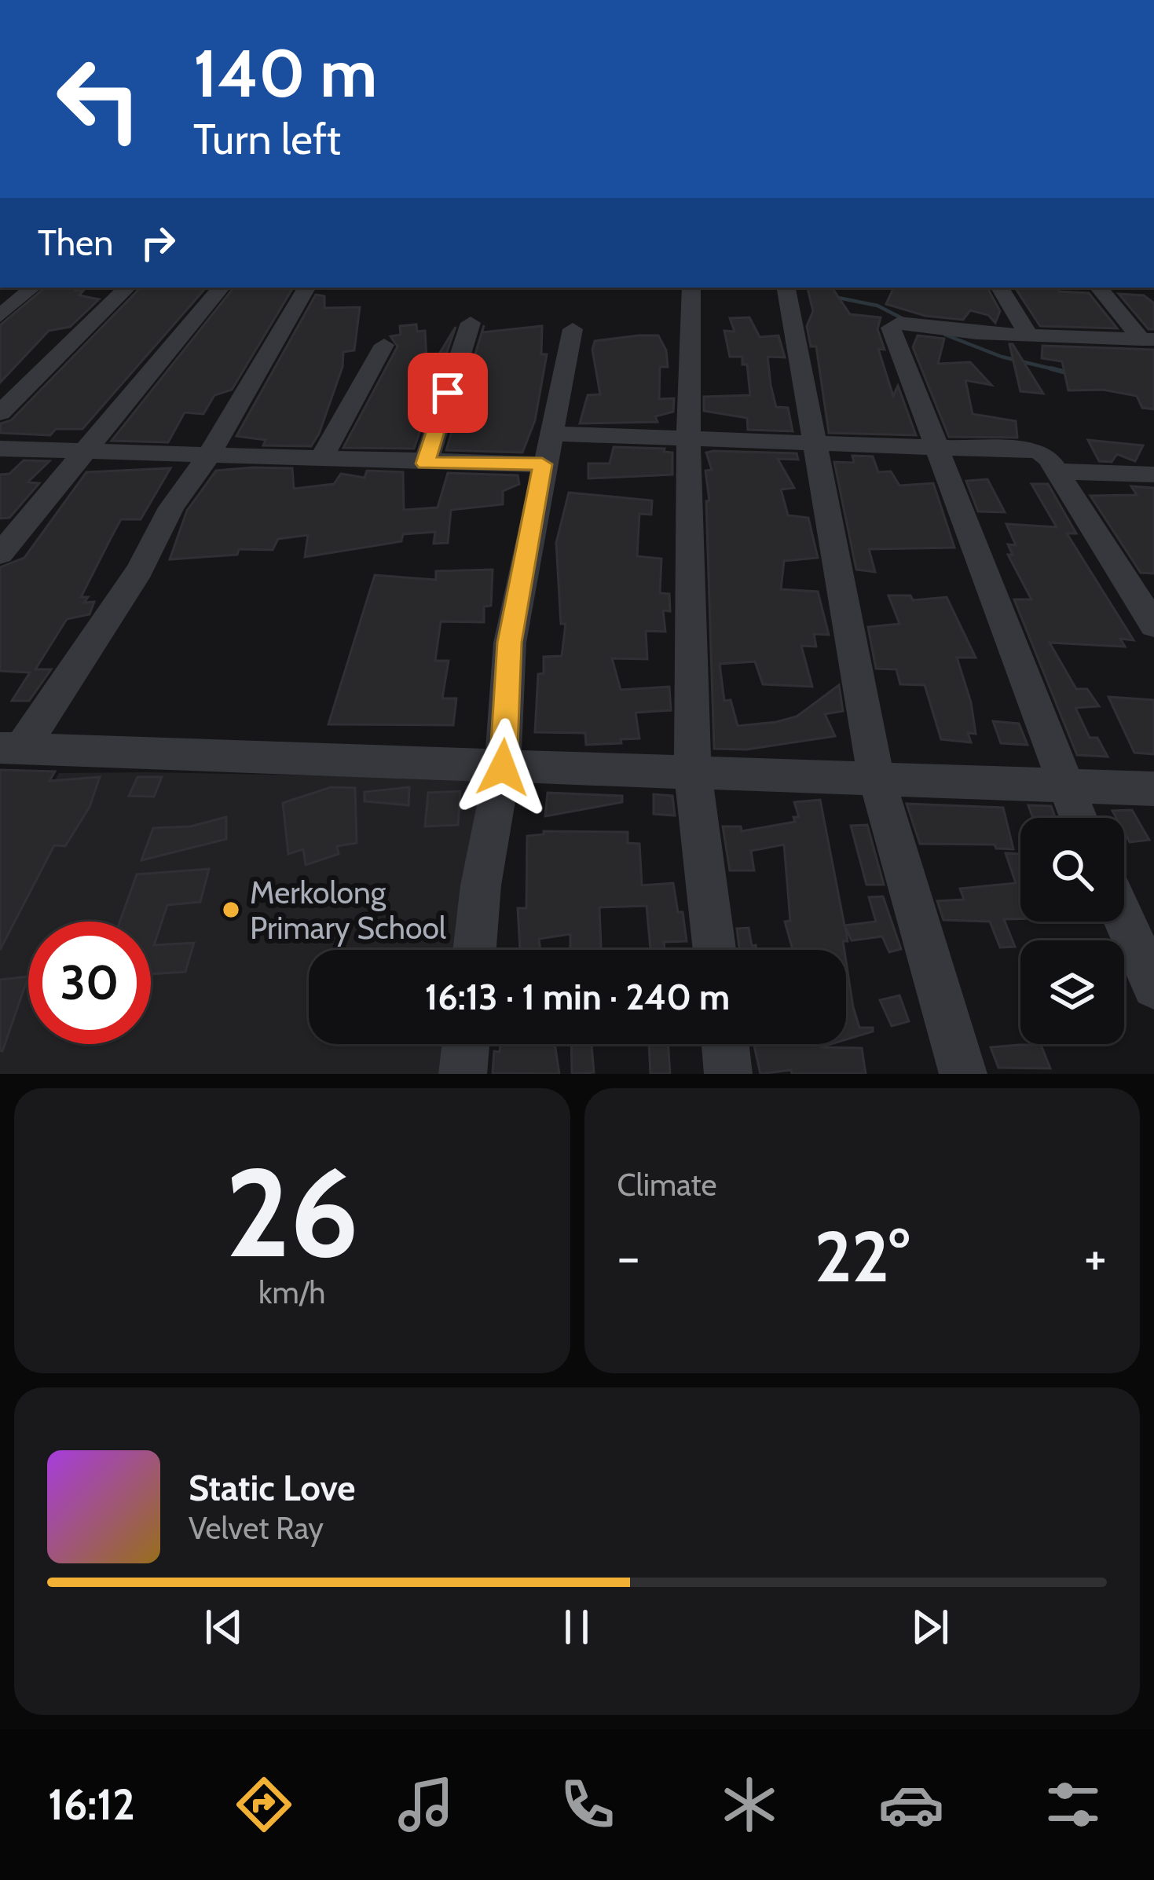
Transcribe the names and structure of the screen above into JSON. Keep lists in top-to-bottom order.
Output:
{
  "places": ["Merkolong Primary School"],
  "page": {
    "turn": ["140 m", "Turn left"],
    "then": "Then",
    "limit": "30",
    "trip": "16:13 · 1 min · 240 m",
    "tile": [
      ["26", "km/h"],
      "Climate"
    ],
    "heat": ["−", "22°", "+"],
    "song": ["Static Love", "Velvet Ray"],
    "tabs": "16:12"
  }
}
